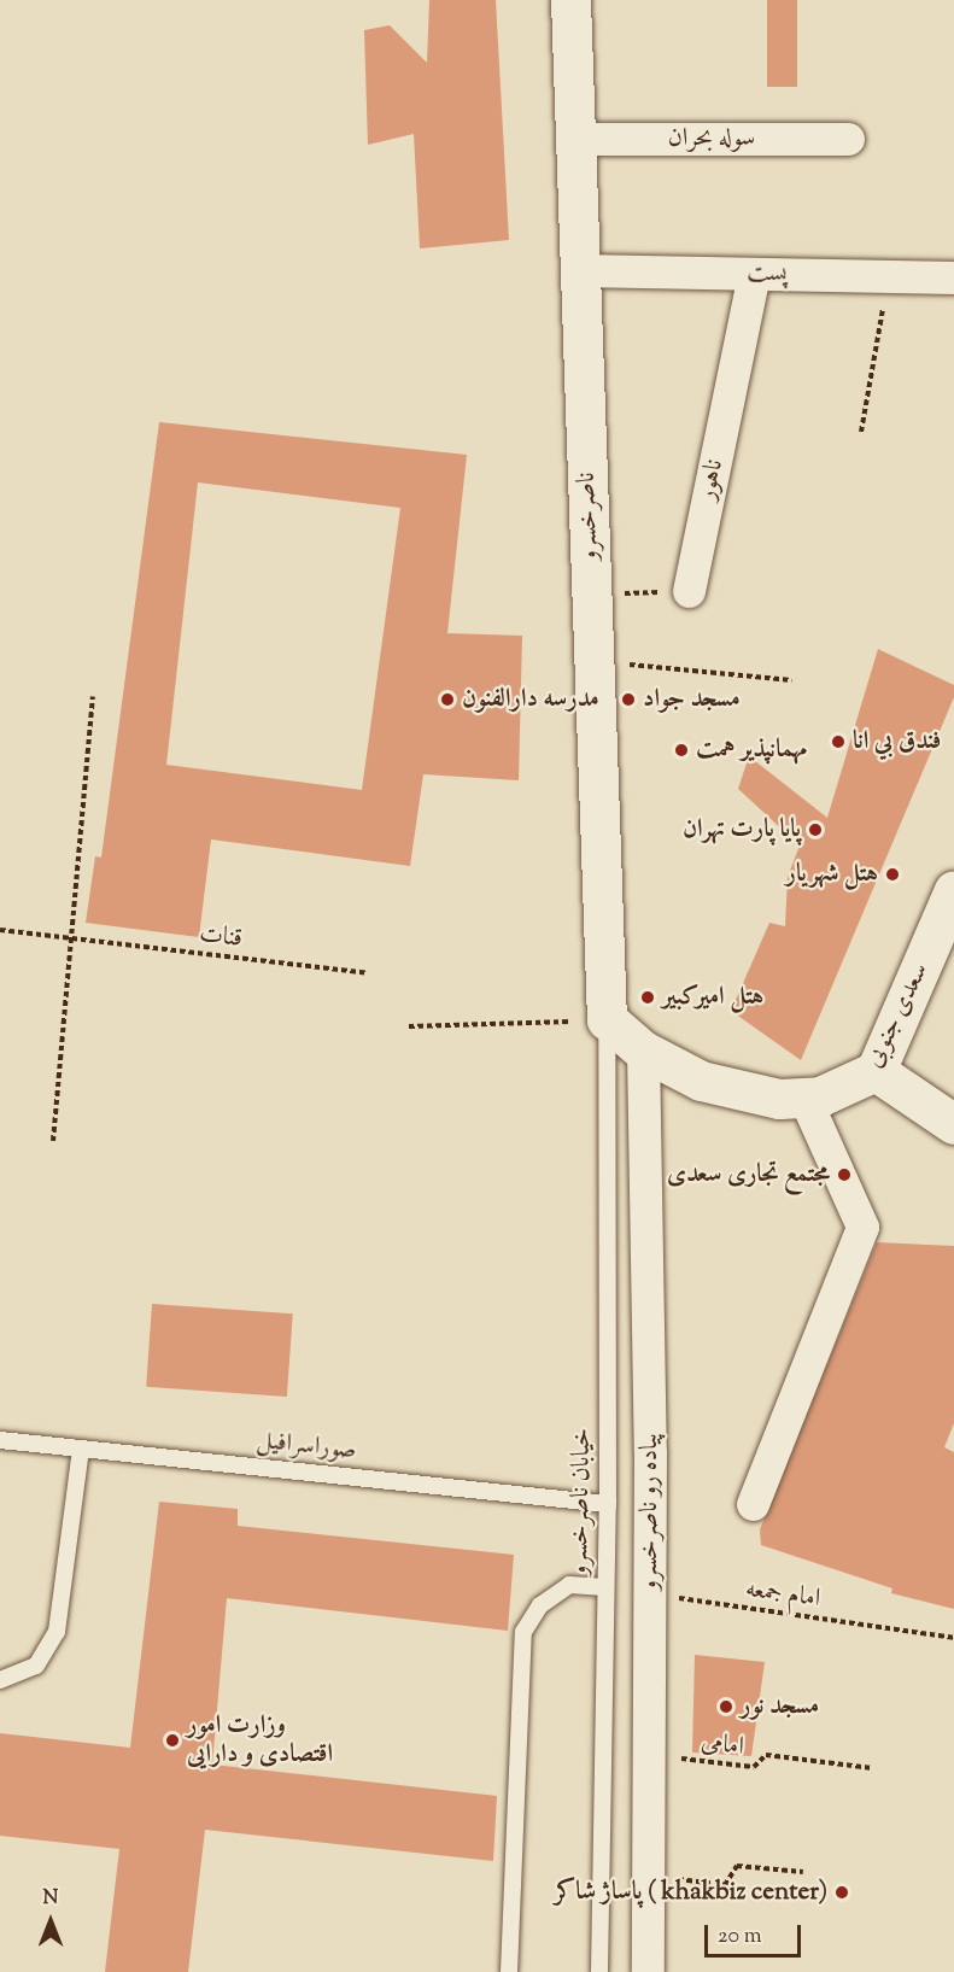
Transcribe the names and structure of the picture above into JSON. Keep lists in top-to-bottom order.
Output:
{
  "streets": {
    "main road": ["ناصرخسرو", "سعدی جنوبی"],
    "street": [
      "سوله بحران",
      "پست",
      "ناهور",
      "پیاده رو ناصرخسرو"
    ],
    "lane": ["صوراسرافیل", "خیابان ناصرخسرو"],
    "path": ["قنات", "امام جمعه", "امامی"]
  },
  "crossings": [
    ["سوله بحران", "ناصرخسرو"],
    ["پست", "ناهور"],
    ["پست", "ناصرخسرو"],
    ["ناصرخسرو", "سعدی جنوبی"],
    ["ناصرخسرو", "خیابان ناصرخسرو"],
    ["سعدی جنوبی", "خیابان ناصرخسرو"],
    ["سعدی جنوبی", "پیاده رو ناصرخسرو"],
    ["صوراسرافیل", "خیابان ناصرخسرو"],
    ["پیاده رو ناصرخسرو", "امام جمعه"],
    ["پیاده رو ناصرخسرو", "امامی"]
  ],
  "places": [
    "مدرسه دارالفنون",
    "مسجد جواد",
    "فندق بي انا",
    "مهمانپذیر همت",
    "پایا پارت تهران",
    "هتل شهریار",
    "هتل امیرکبیر",
    "مجتمع تجاری سعدی",
    "مسجد نور",
    "وزارت امور اقتصادی و دارایی",
    "پاساژ شاکر ( khakbiz center)"
  ],
  "scale_bar": "20 m",
  "north": "top"
}
